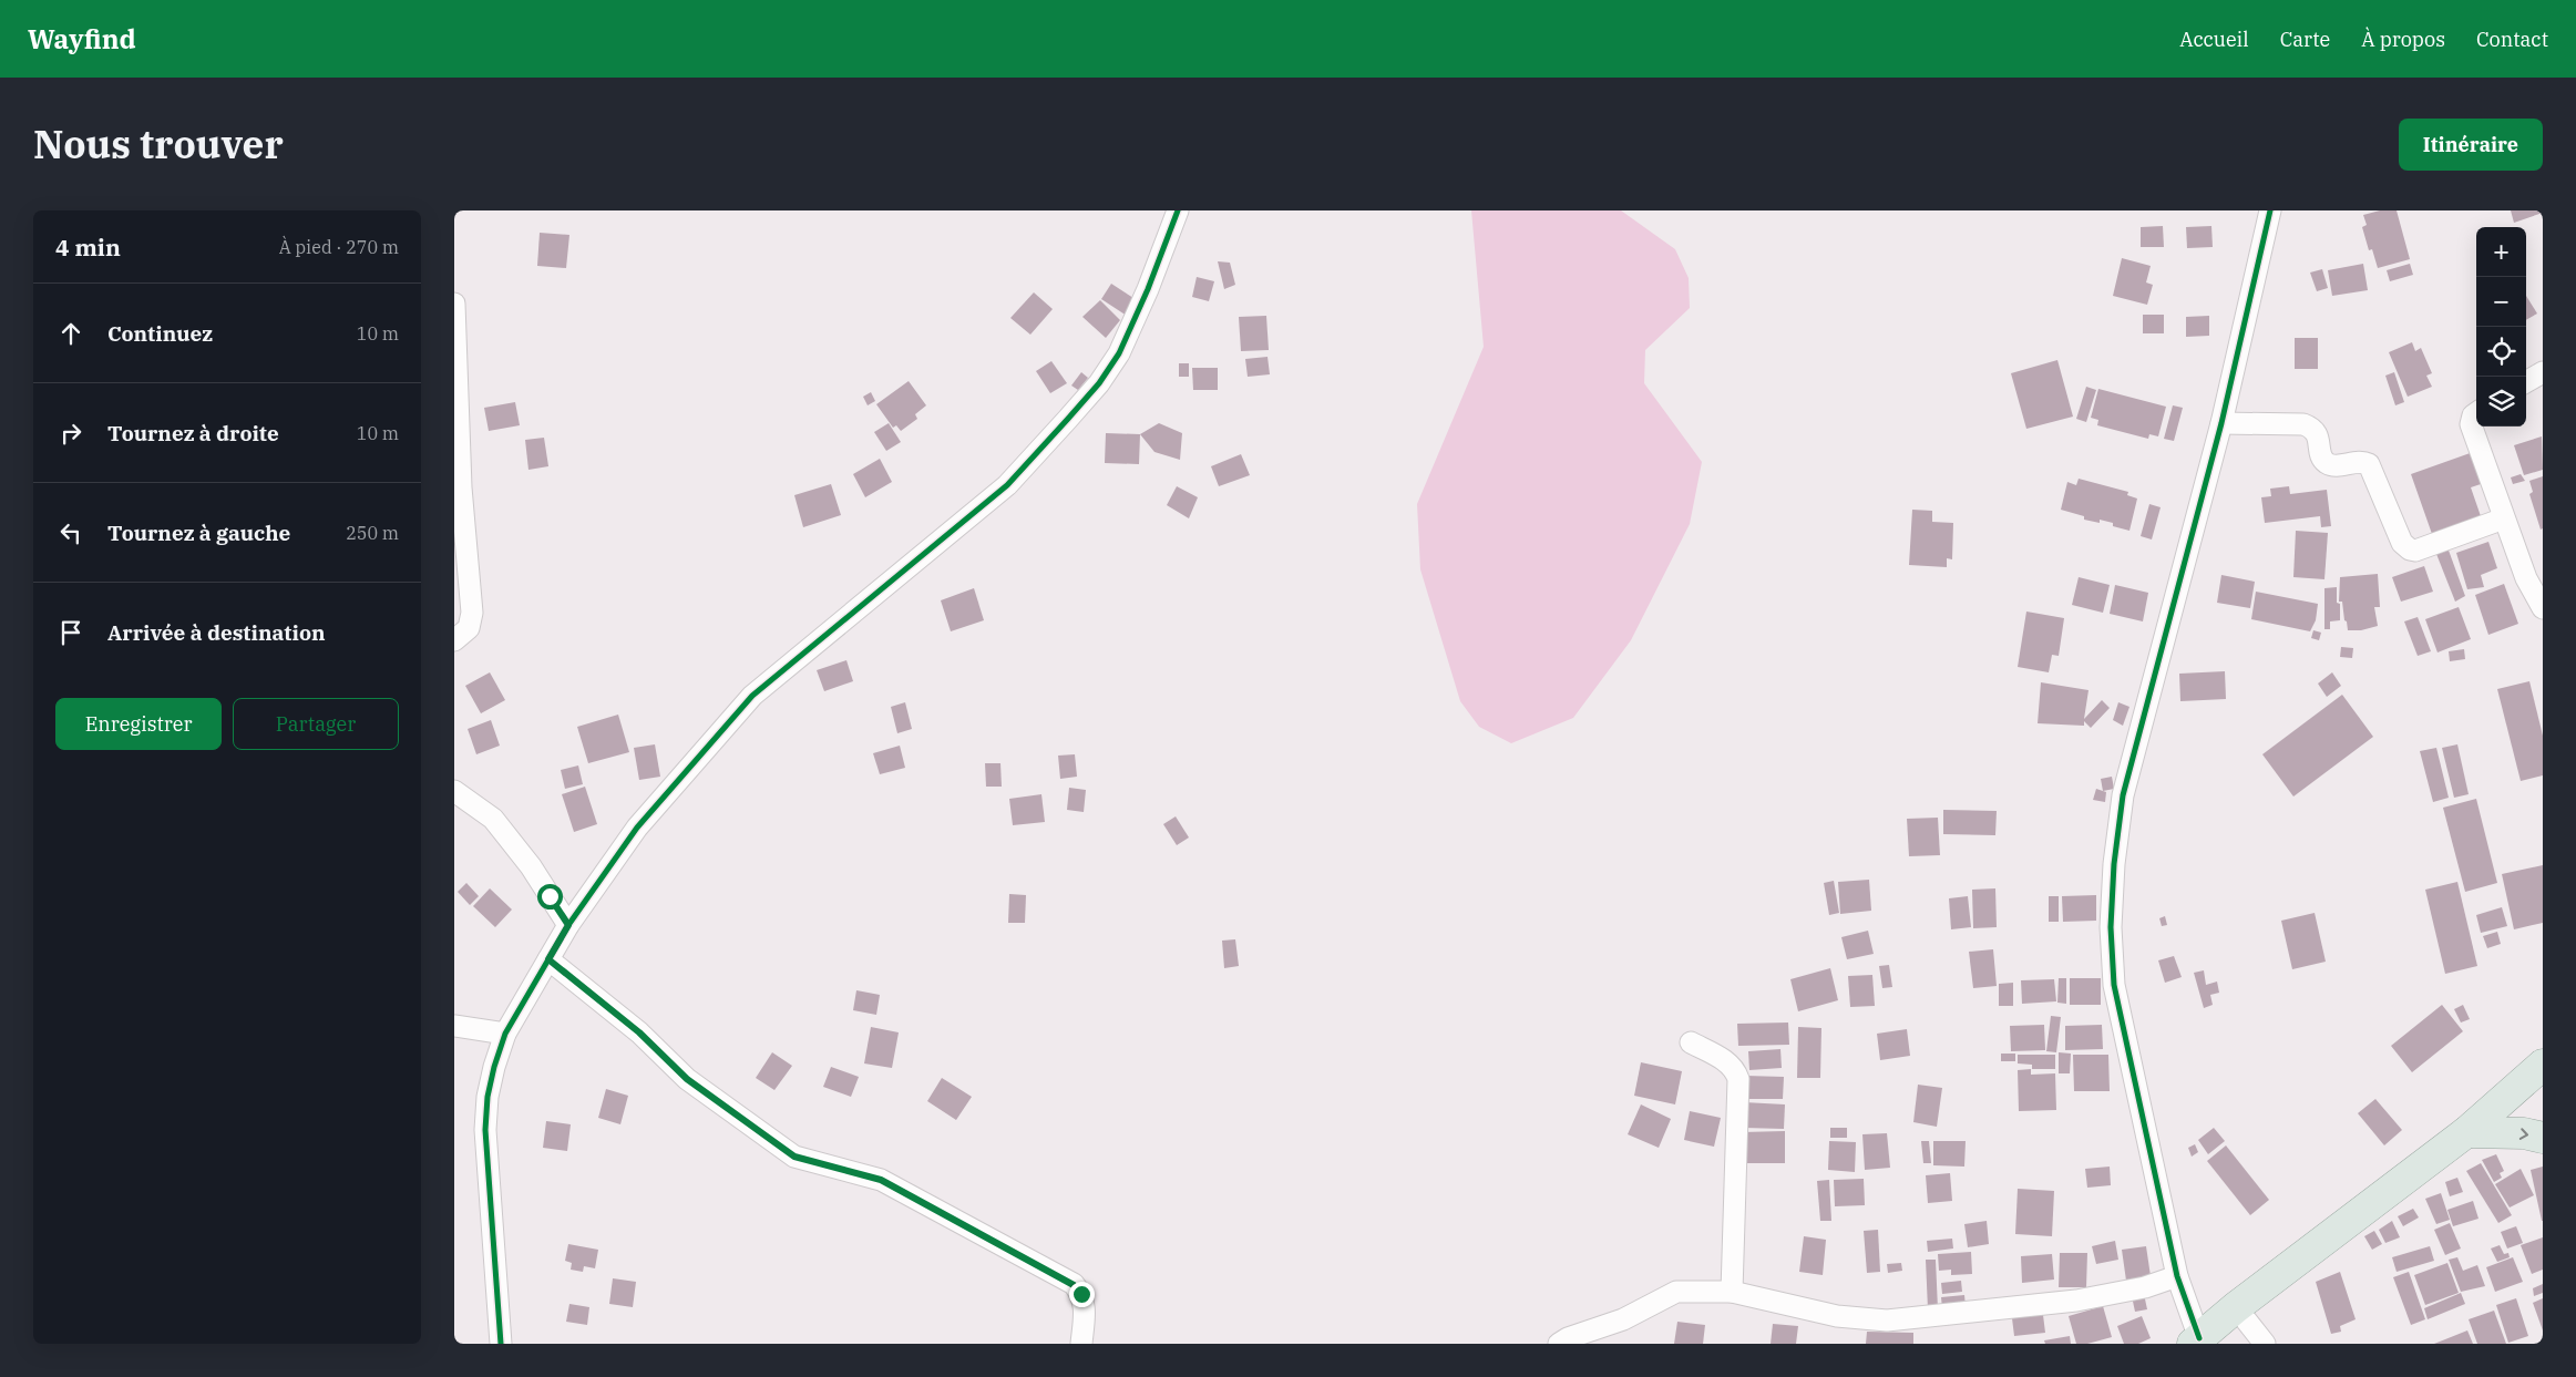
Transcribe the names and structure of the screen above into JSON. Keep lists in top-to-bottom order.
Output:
{
  "page": {
    "header": "Wayfind",
    "nav": [
      "Accueil",
      "Carte",
      "À propos",
      "Contact"
    ],
    "title": "Nous trouver",
    "buttons": [
      "Itinéraire",
      ["Enregistrer", "Partager"]
    ],
    "heading": ["4 min", "À pied · 270 m"],
    "map_buttons": ["+", "−"],
    "list": [
      ["Continuez", "10 m"],
      ["Tournez à droite", "10 m"],
      ["Tournez à gauche", "250 m"],
      "Arrivée à destination"
    ]
  }
}
